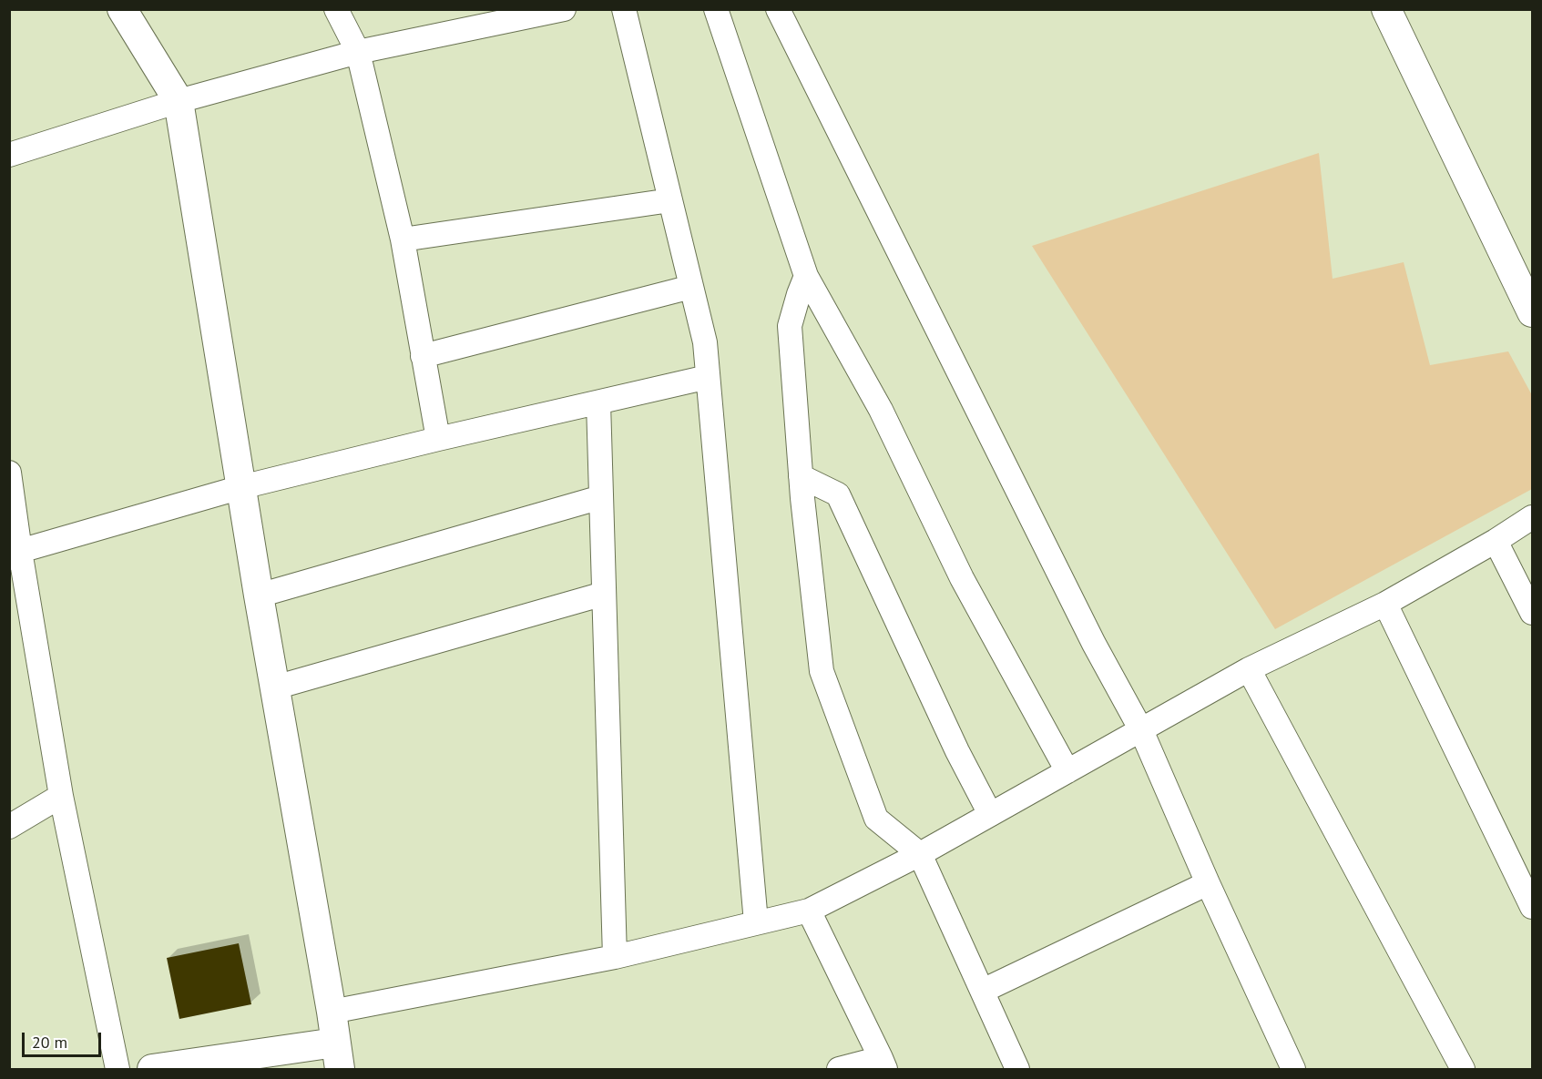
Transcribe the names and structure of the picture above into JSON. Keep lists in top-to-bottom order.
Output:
{
  "scale_bar": "20 m"
}
